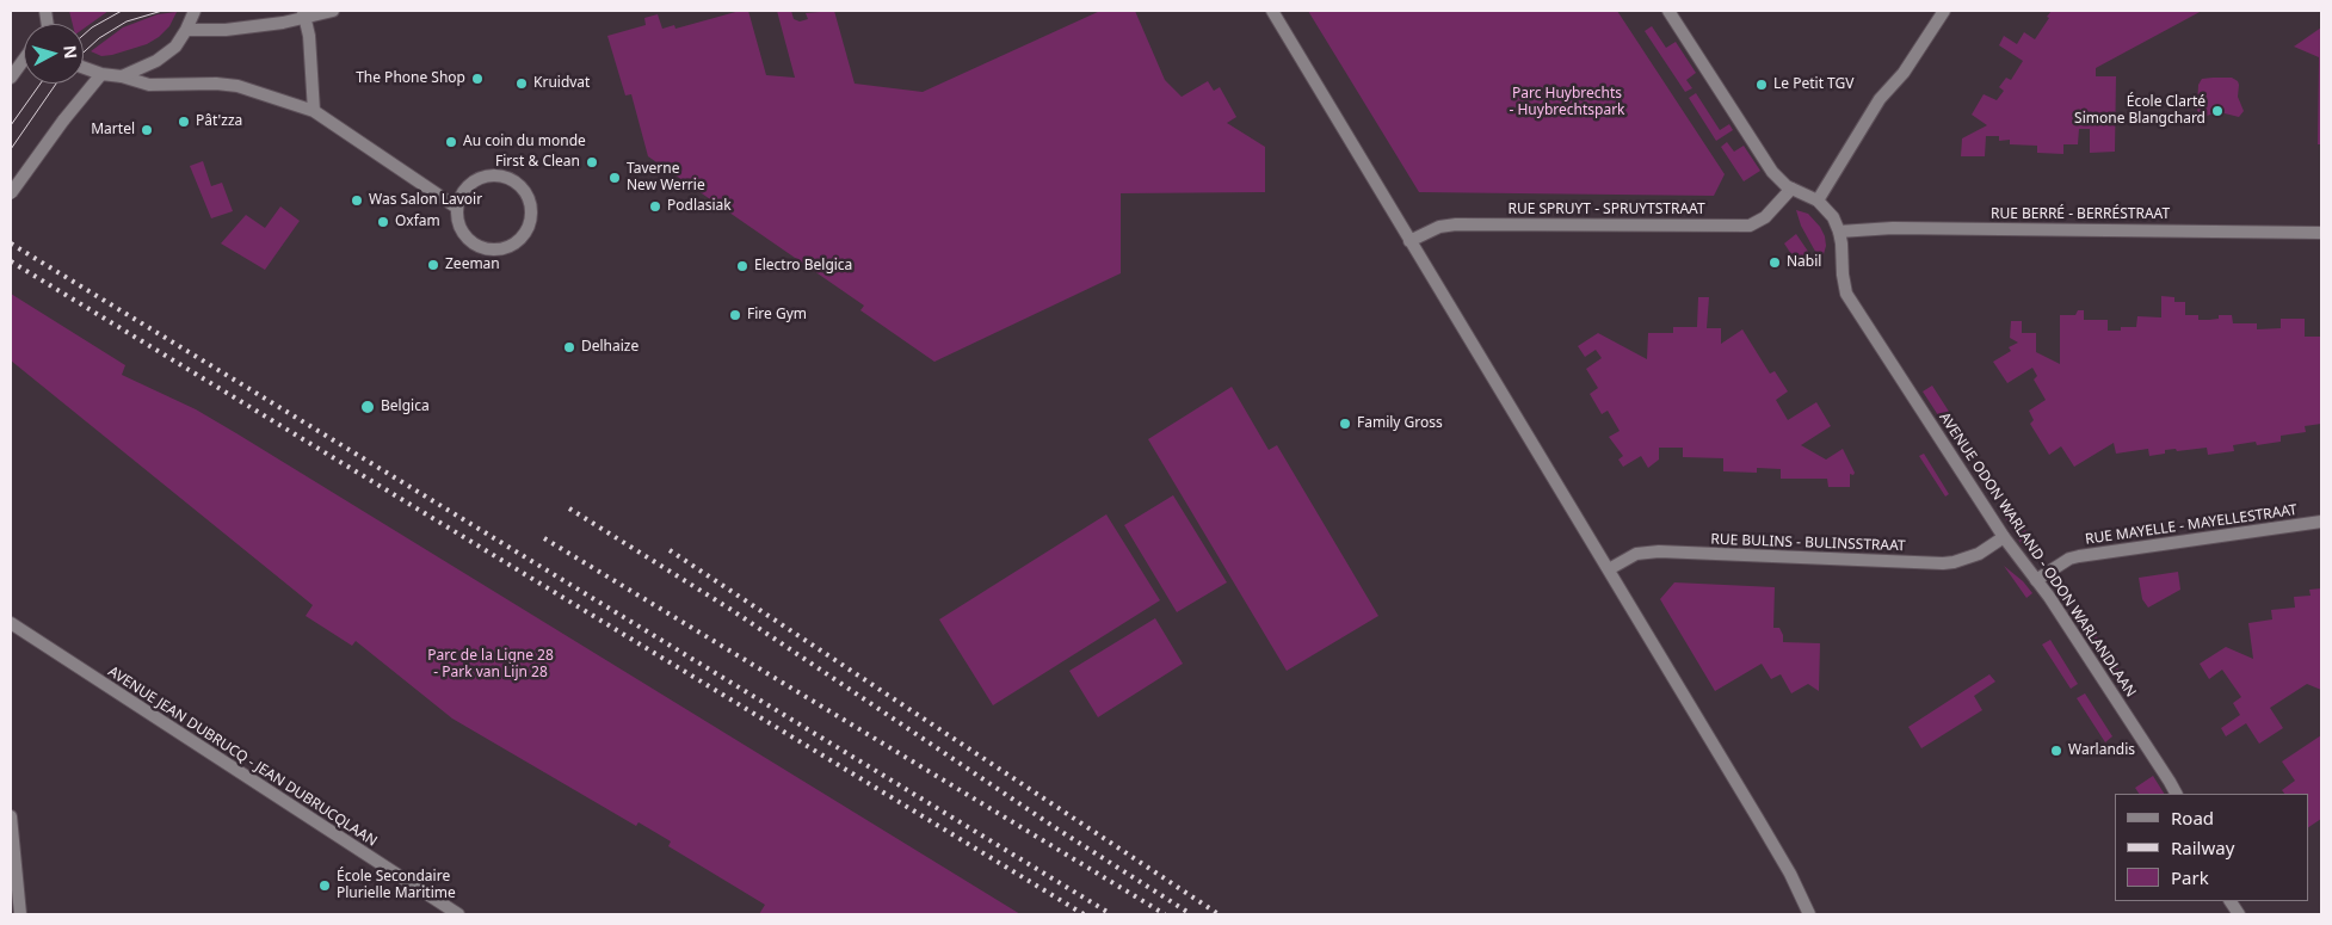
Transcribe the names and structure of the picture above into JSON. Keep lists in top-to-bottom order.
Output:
{
  "streets": {
    "street": [
      "RUE SPRUYT - SPRUYTSTRAAT",
      "RUE BERRÉ - BERRÉSTRAAT",
      "RUE MAYELLE - MAYELLESTRAAT",
      "RUE BULINS - BULINSSTRAAT",
      "AVENUE ODON WARLAND - ODON WARLANDLAAN",
      "AVENUE JEAN DUBRUCQ - JEAN DUBRUCQLAAN"
    ]
  },
  "crossings": [
    ["RUE SPRUYT - SPRUYTSTRAAT", "AVENUE ODON WARLAND - ODON WARLANDLAAN"],
    ["RUE BERRÉ - BERRÉSTRAAT", "AVENUE ODON WARLAND - ODON WARLANDLAAN"],
    ["RUE MAYELLE - MAYELLESTRAAT", "AVENUE ODON WARLAND - ODON WARLANDLAAN"],
    ["RUE BULINS - BULINSSTRAAT", "AVENUE ODON WARLAND - ODON WARLANDLAAN"]
  ],
  "parks": ["Parc Huybrechts - Huybrechtspark", "Parc de la Ligne 28 - Park van Lijn 28"],
  "places": [
    "The Phone Shop",
    "Kruidvat",
    "Le Petit TGV",
    "École Clarté Simone Blangchard",
    "Pât'zza",
    "Martel",
    "Au coin du monde",
    "First & Clean",
    "Taverne New Werrie",
    "Was Salon Lavoir",
    "Podlasiak",
    "Oxfam",
    "Nabil",
    "Zeeman",
    "Electro Belgica",
    "Fire Gym",
    "Delhaize",
    "Belgica",
    "Family Gross",
    "Warlandis",
    "École Secondaire Plurielle Maritime"
  ],
  "legend": ["Road", "Railway", "Park"],
  "north": "right"
}
